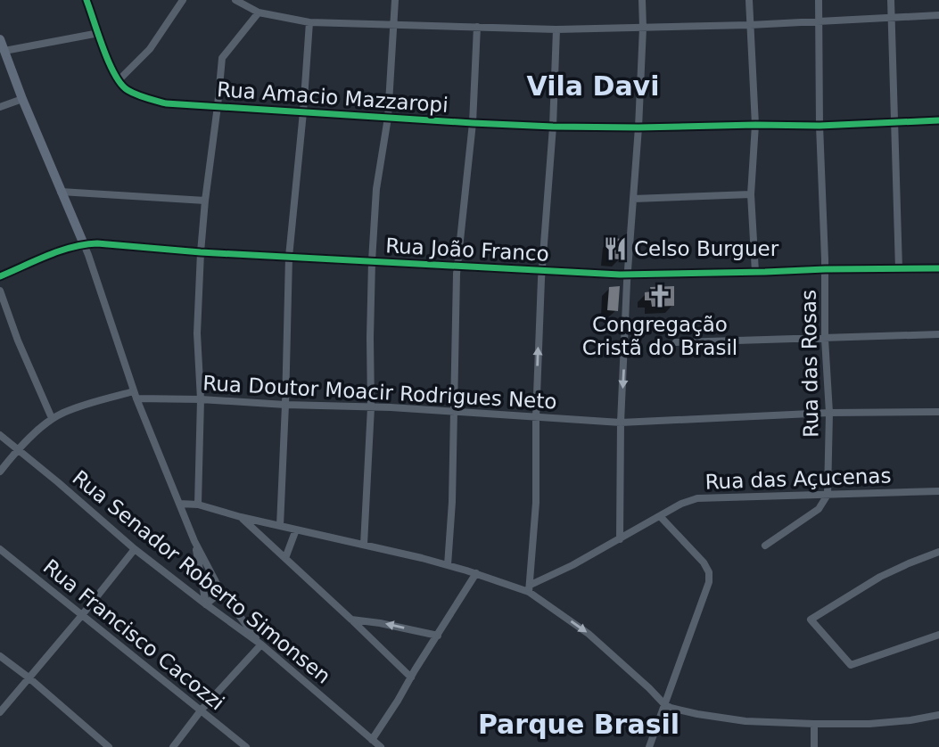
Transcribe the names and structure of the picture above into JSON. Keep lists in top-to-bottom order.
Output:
{
  "streets": {
    "street": [
      "Rua Amacio Mazzaropi",
      "Rua João Franco",
      "Rua das Rosas",
      "Rua Doutor Moacir Rodrigues Neto",
      "Rua das Açucenas",
      "Rua Senador Roberto Simonsen",
      "Rua Francisco Cacozzi"
    ]
  },
  "crossings": [
    ["Rua Amacio Mazzaropi", "Rua das Rosas"],
    ["Rua João Franco", "Rua das Rosas"],
    ["Rua das Rosas", "Rua Doutor Moacir Rodrigues Neto"],
    ["Rua das Rosas", "Rua das Açucenas"]
  ],
  "districts": ["Vila Davi", "Parque Brasil"],
  "places": {
    "restaurant": ["Celso Burguer"],
    "church": ["Congregação Cristã do Brasil"]
  }
}
